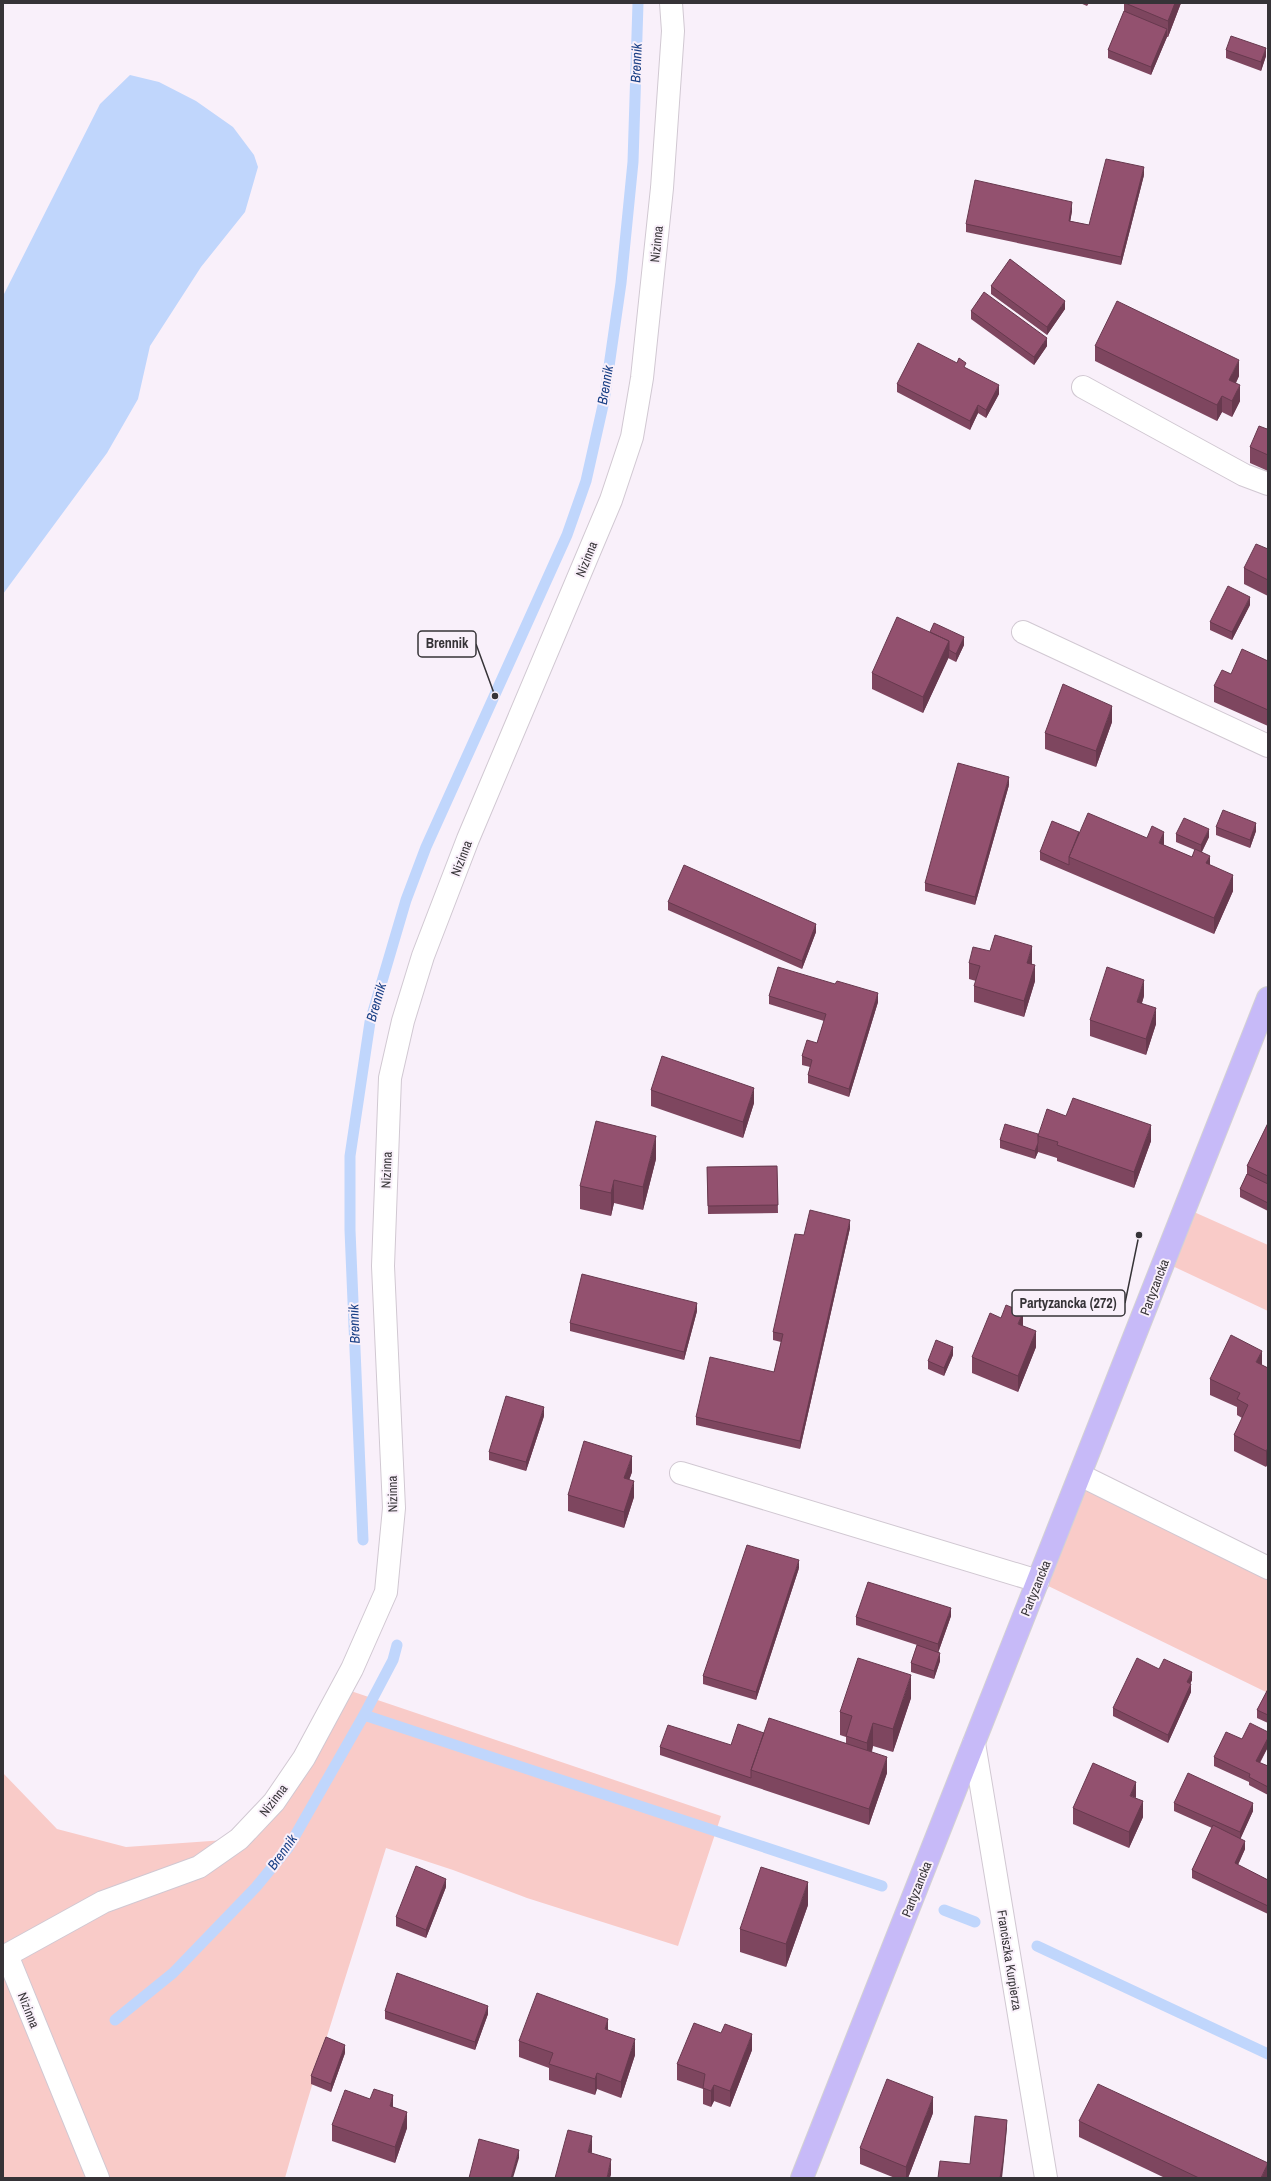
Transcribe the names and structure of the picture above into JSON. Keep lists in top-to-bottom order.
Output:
{
  "streets": {
    "main road": ["Partyzancka"],
    "street": ["Nizinna", "Franciszka Kurpierza"]
  },
  "crossings": [
    ["Partyzancka", "Franciszka Kurpierza"]
  ],
  "water": ["Brennik"],
  "places": ["Brennik", "Partyzancka (272)"]
}
